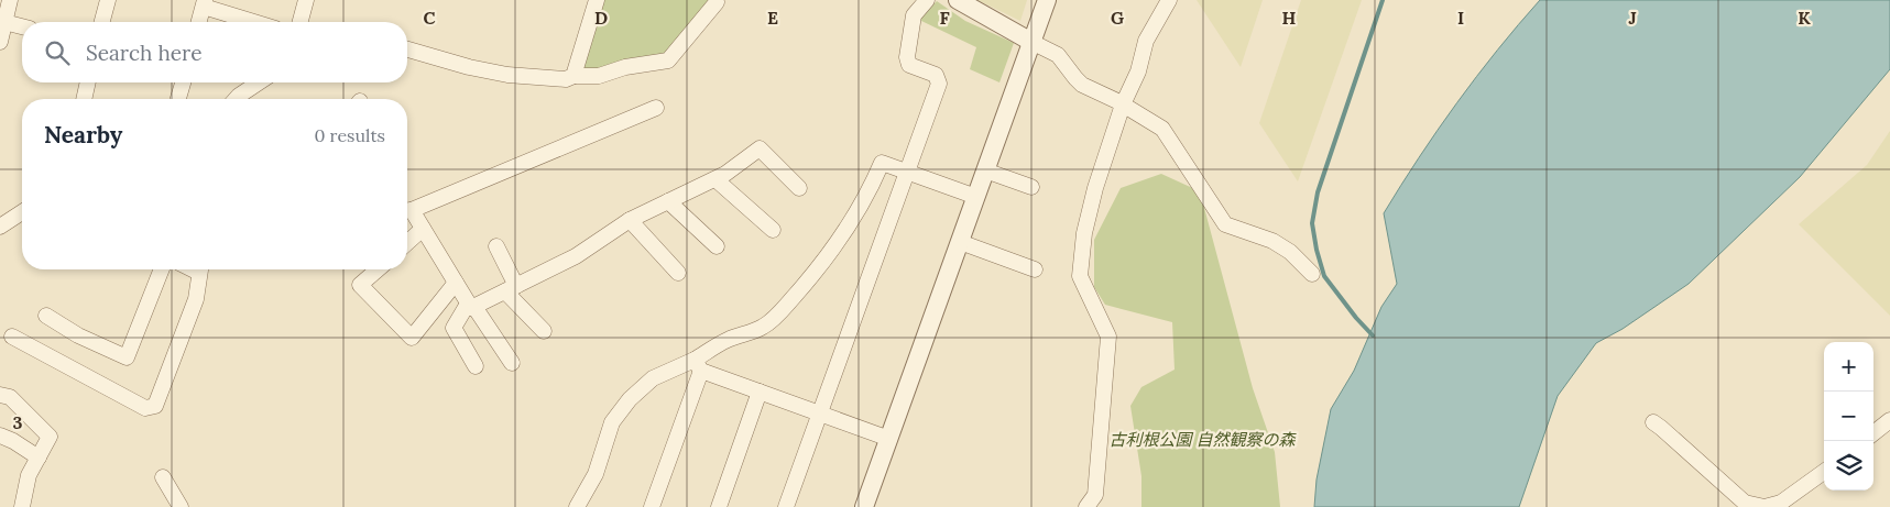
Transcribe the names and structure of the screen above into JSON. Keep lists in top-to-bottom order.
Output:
{
  "parks": ["古利根公園 自然観察の森"],
  "page": {
    "search": "Search here",
    "heading": ["Nearby", "0 results"],
    "map_buttons": ["+", "−"]
  },
  "grid": {
    "columns": [
      "C",
      "D",
      "E",
      "F",
      "G",
      "H",
      "I",
      "J",
      "K"
    ],
    "rows": ["3"]
  }
}
